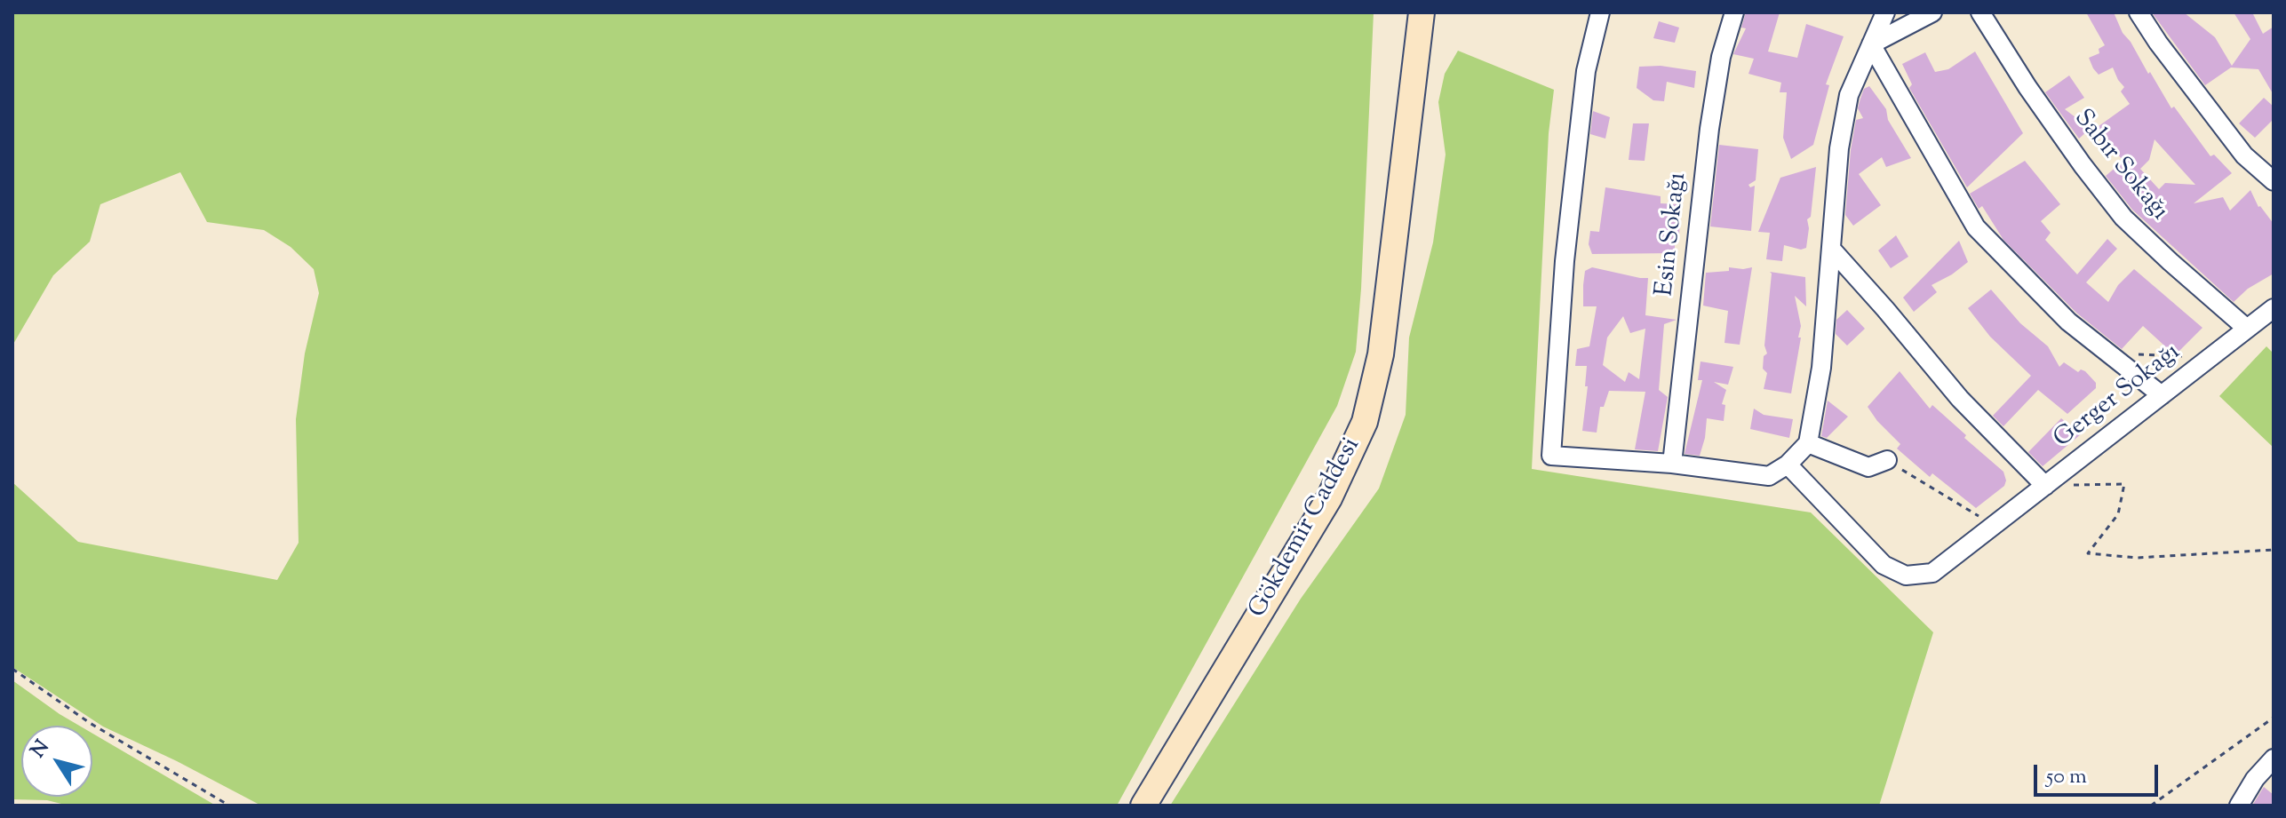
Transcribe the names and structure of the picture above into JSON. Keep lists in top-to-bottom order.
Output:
{
  "streets": {
    "main road": ["Gökdemir Caddesi"],
    "street": ["Sabır Sokağı", "Esin Sokağı", "Gerger Sokağı"]
  },
  "crossings": [
    ["Sabır Sokağı", "Gerger Sokağı"]
  ],
  "scale_bar": "50 m",
  "north": "top left"
}
